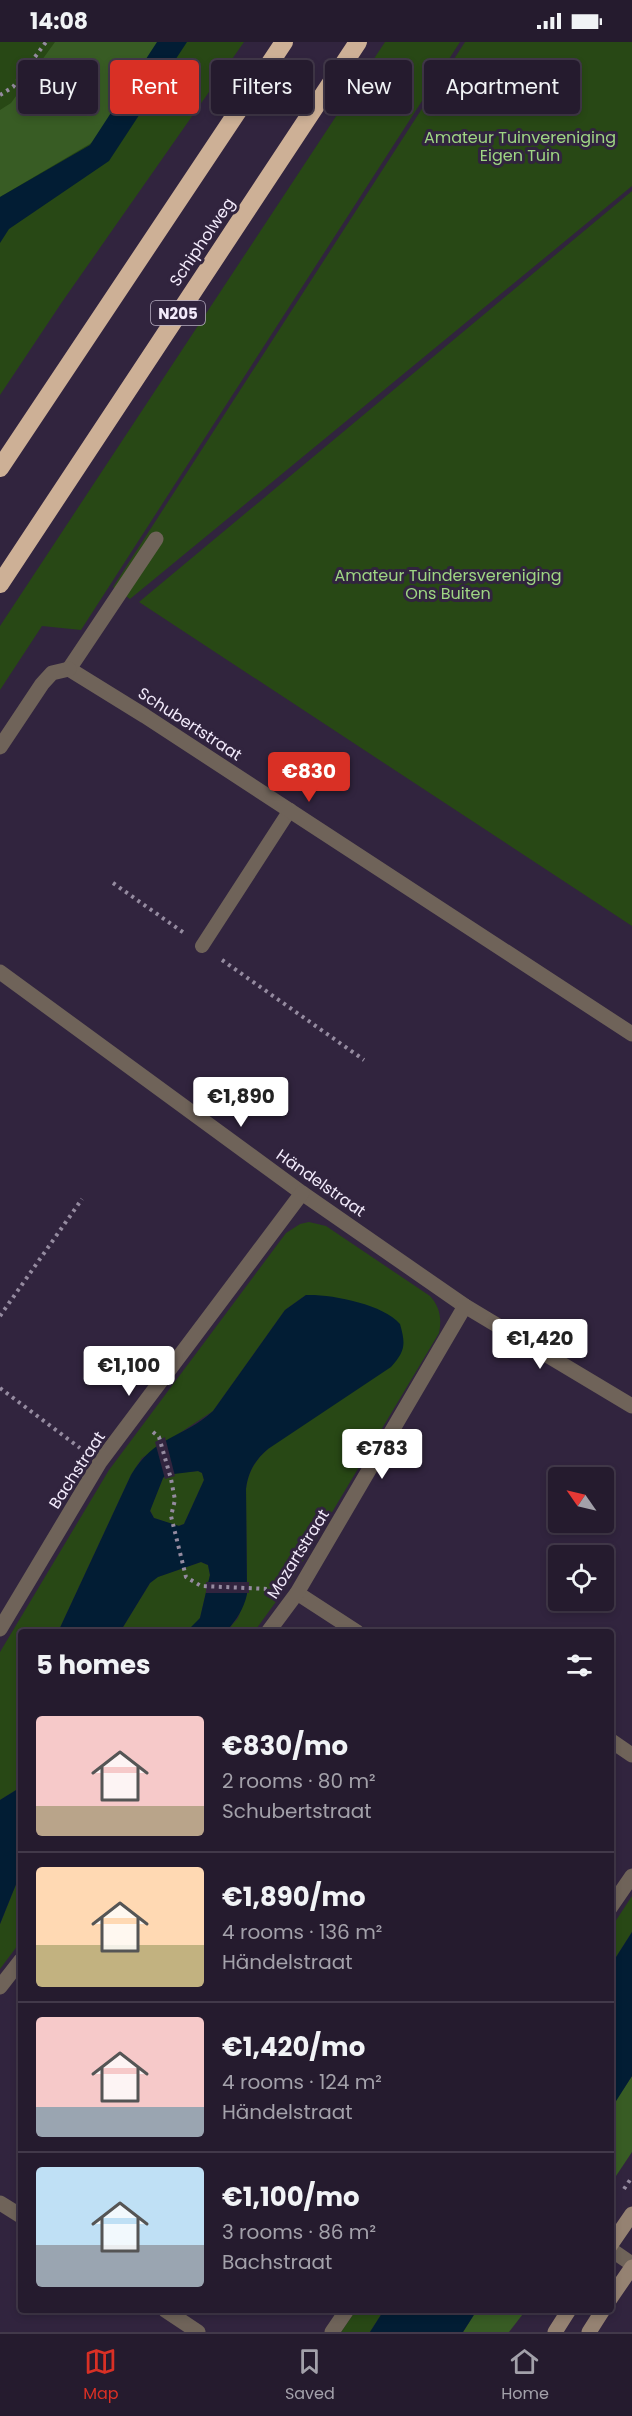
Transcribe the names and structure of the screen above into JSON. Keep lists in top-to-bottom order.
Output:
{
  "streets": {
    "highway": ["Schipholweg", "N205"],
    "street": [
      "Schubertstraat",
      "Händelstraat",
      "Bachstraat",
      "Mozartstraat"
    ]
  },
  "crossings": [
    ["Händelstraat", "Bachstraat"],
    ["Händelstraat", "Mozartstraat"]
  ],
  "parks": ["Amateur Tuinvereniging Eigen Tuin", "Amateur Tuindersvereniging Ons Buiten"],
  "north": "top left",
  "page": {
    "status": "14:08",
    "chip": [
      "Buy",
      "Rent",
      "Filters",
      "New",
      "Apartment"
    ],
    "price": [
      "€830",
      "€1,890",
      "€1,420",
      "€1,100",
      "€783"
    ],
    "heading": "5 homes",
    "list": [
      {
        "name": "€830/mo",
        "note": "2 rooms · 80 m² · Schubertstraat"
      },
      {
        "name": "€1,890/mo",
        "note": "4 rooms · 136 m² · Händelstraat"
      },
      {
        "name": "€1,420/mo",
        "note": "4 rooms · 124 m² · Händelstraat"
      },
      {
        "name": "€1,100/mo",
        "note": "3 rooms · 86 m² · Bachstraat"
      }
    ],
    "tabs": ["Map", "Saved", "Home"]
  }
}
